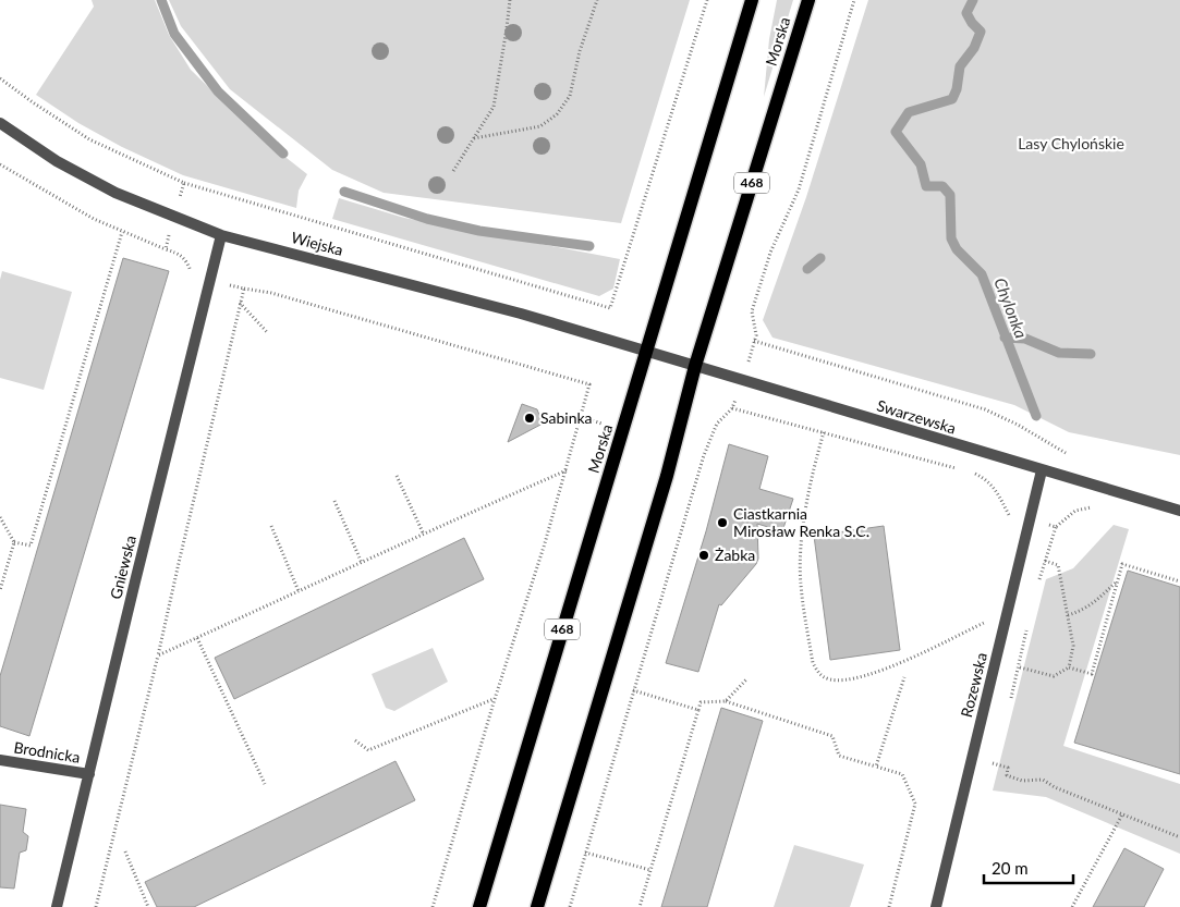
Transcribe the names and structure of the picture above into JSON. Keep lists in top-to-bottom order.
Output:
{
  "streets": {
    "main road": ["Morska", "468"],
    "street": [
      "Wiejska",
      "Swarzewska",
      "Gniewska",
      "Rozewska",
      "Brodnicka"
    ]
  },
  "crossings": [
    ["Morska", "Wiejska"],
    ["Morska", "Swarzewska"],
    ["Wiejska", "Swarzewska"],
    ["Wiejska", "Gniewska"],
    ["Swarzewska", "Rozewska"],
    ["Gniewska", "Brodnicka"]
  ],
  "water": ["Chylonka"],
  "parks": ["Lasy Chylońskie"],
  "places": ["Sabinka", "Ciastkarnia Mirosław Renka S.C.", "Żabka"],
  "scale_bar": "20 m"
}
